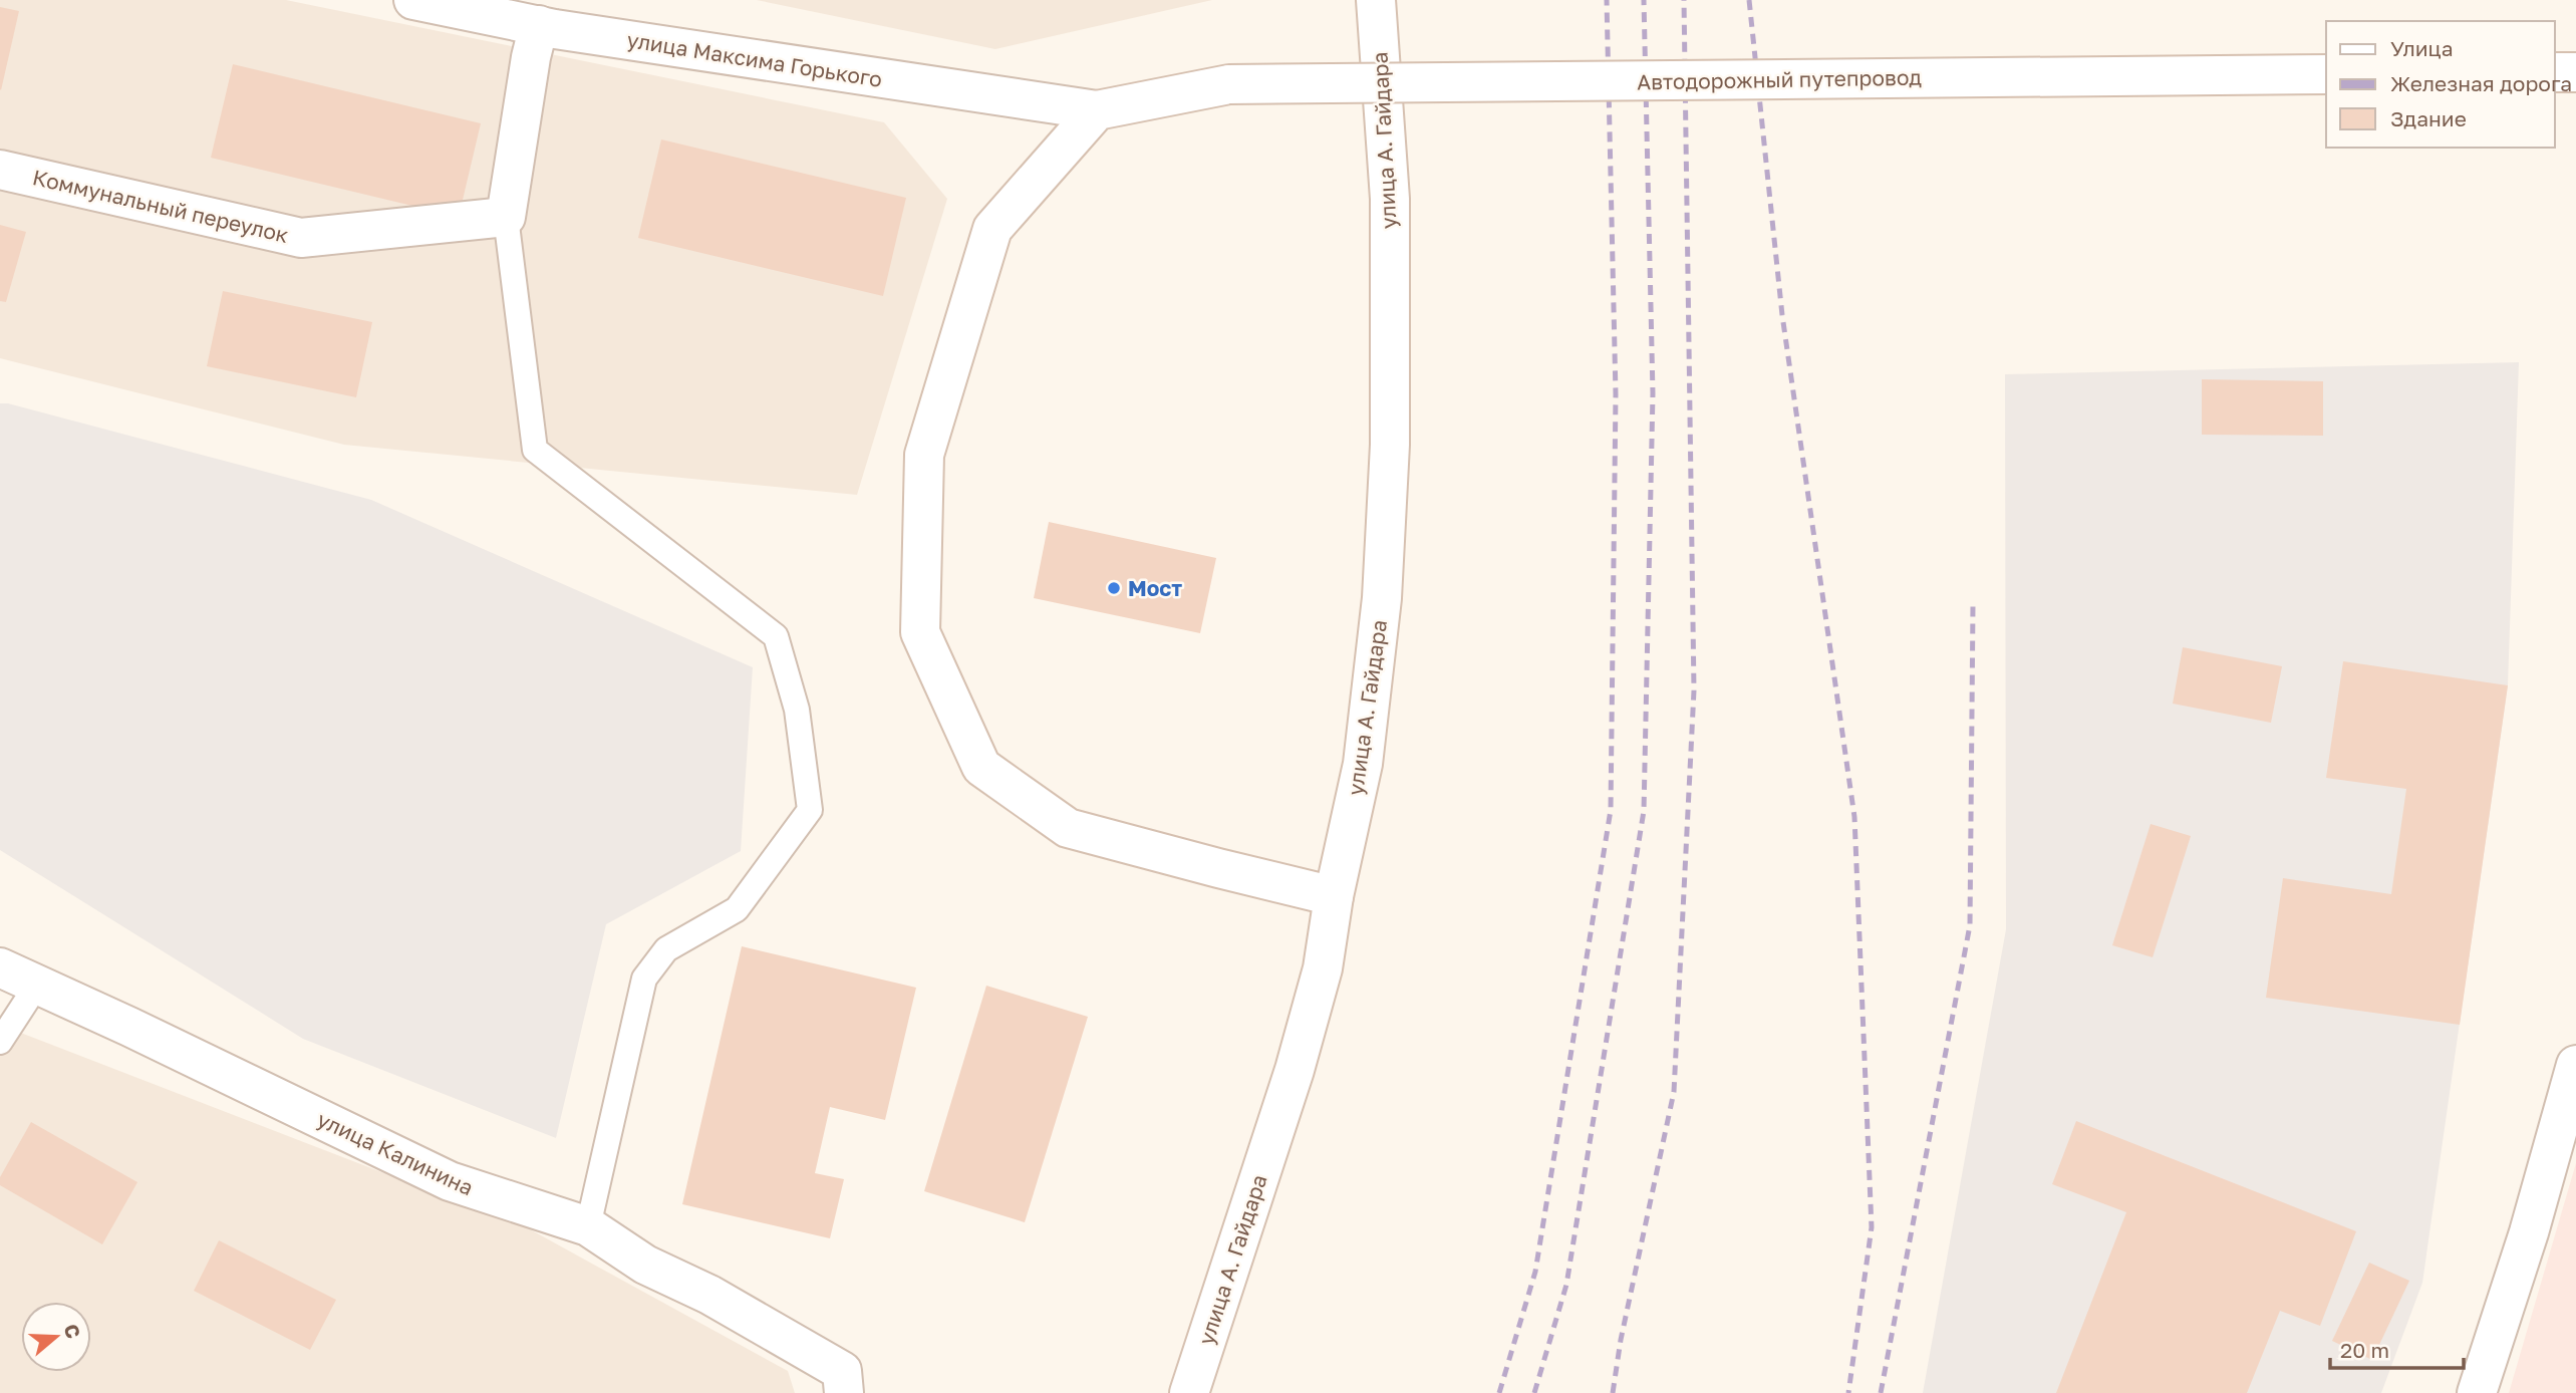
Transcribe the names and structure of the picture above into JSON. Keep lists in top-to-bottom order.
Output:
{
  "streets": {
    "street": [
      "улица Максима Горького",
      "Автодорожный путепровод",
      "улица А. Гайдара",
      "Коммунальный переулок",
      "улица Калинина"
    ]
  },
  "crossings": [
    ["улица Максима Горького", "Автодорожный путепровод"]
  ],
  "places": ["Мост"],
  "legend": ["Улица", "Железная дорога", "Здание"],
  "scale_bar": "20 m",
  "north": "right"
}
